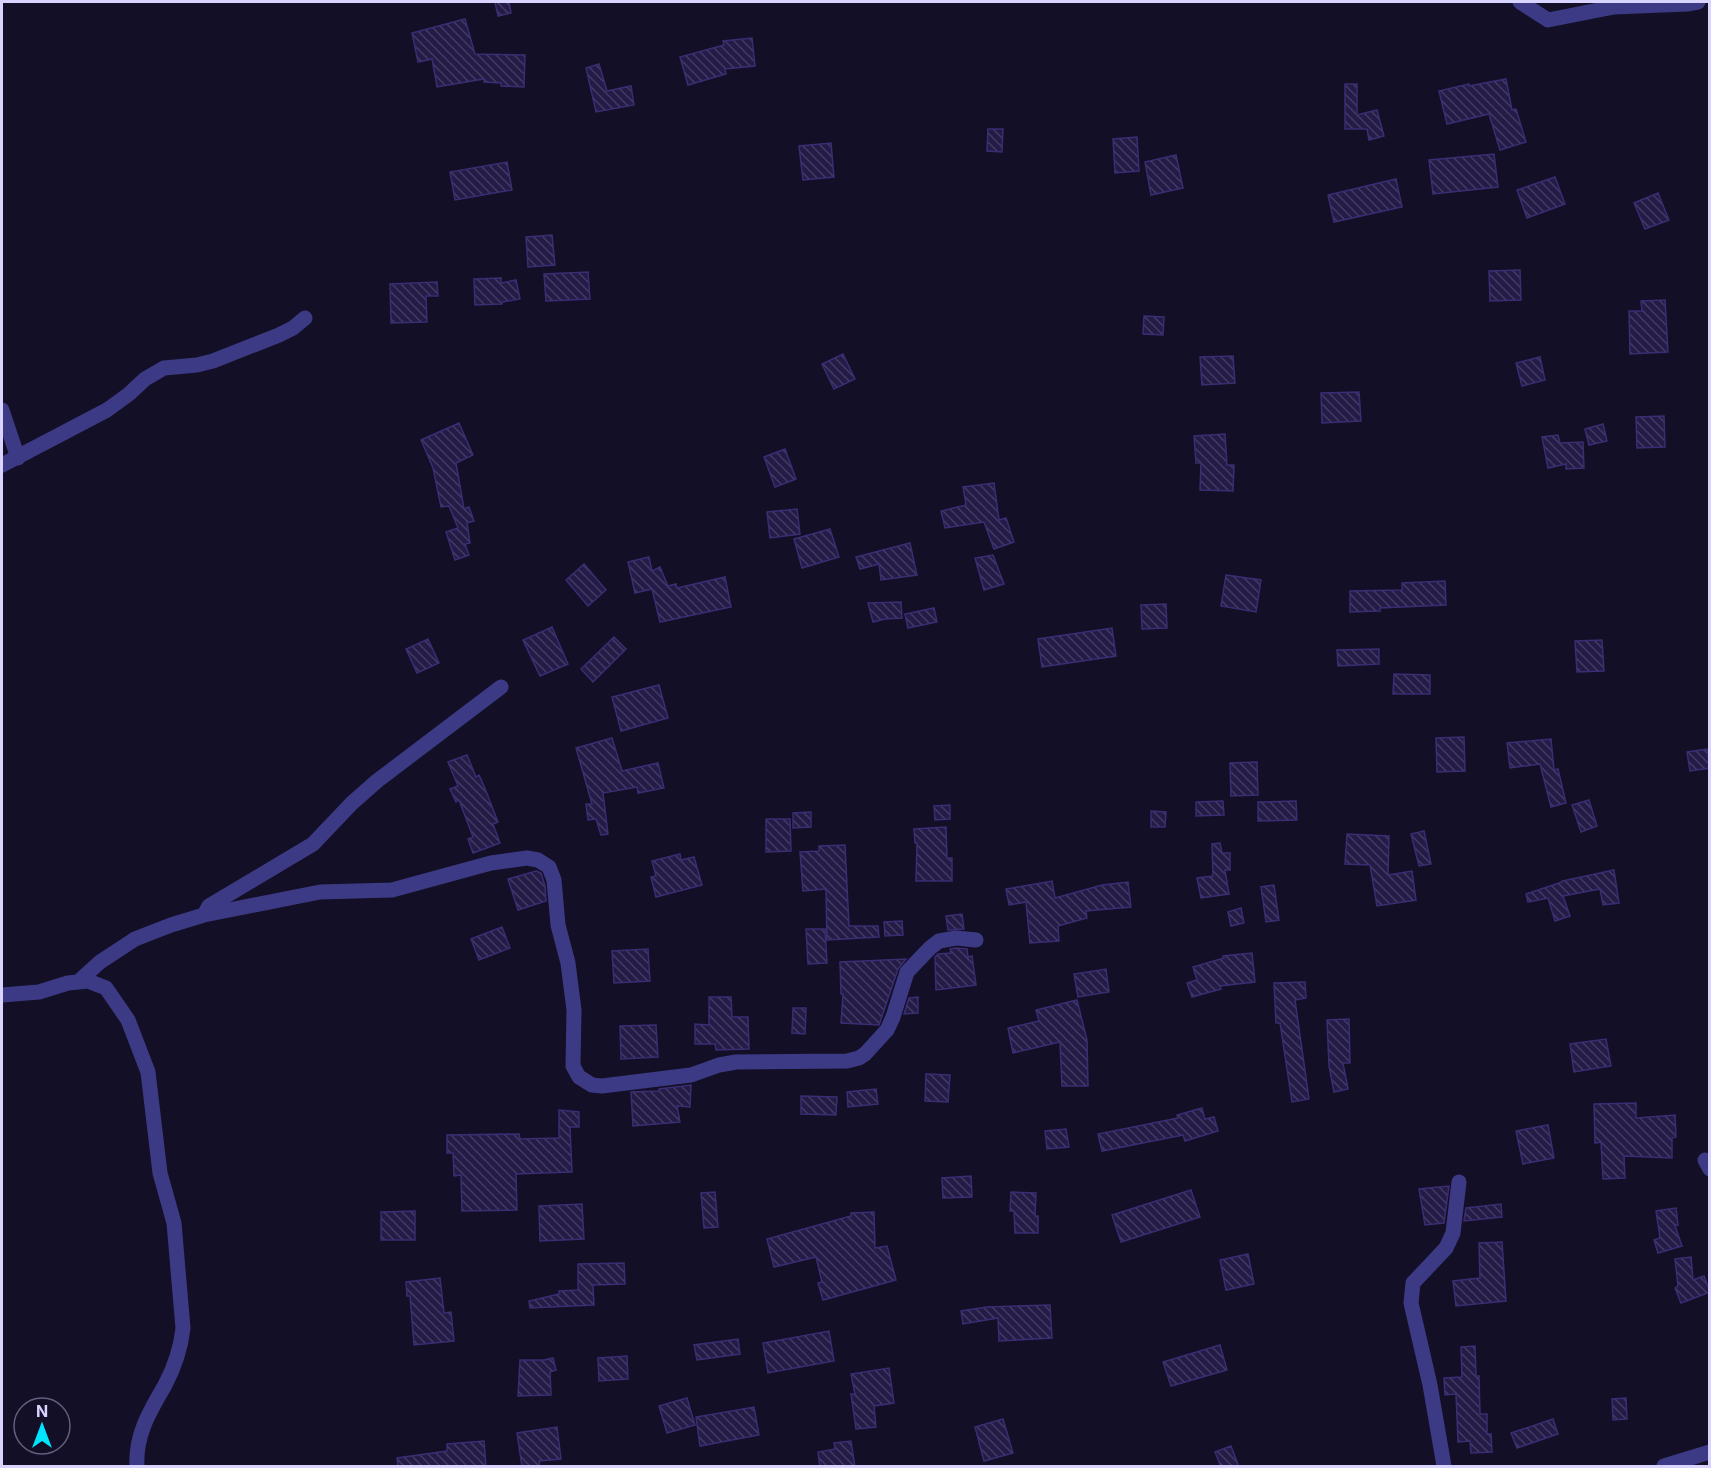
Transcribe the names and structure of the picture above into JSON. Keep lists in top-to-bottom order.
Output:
{
  "north": "top"
}
